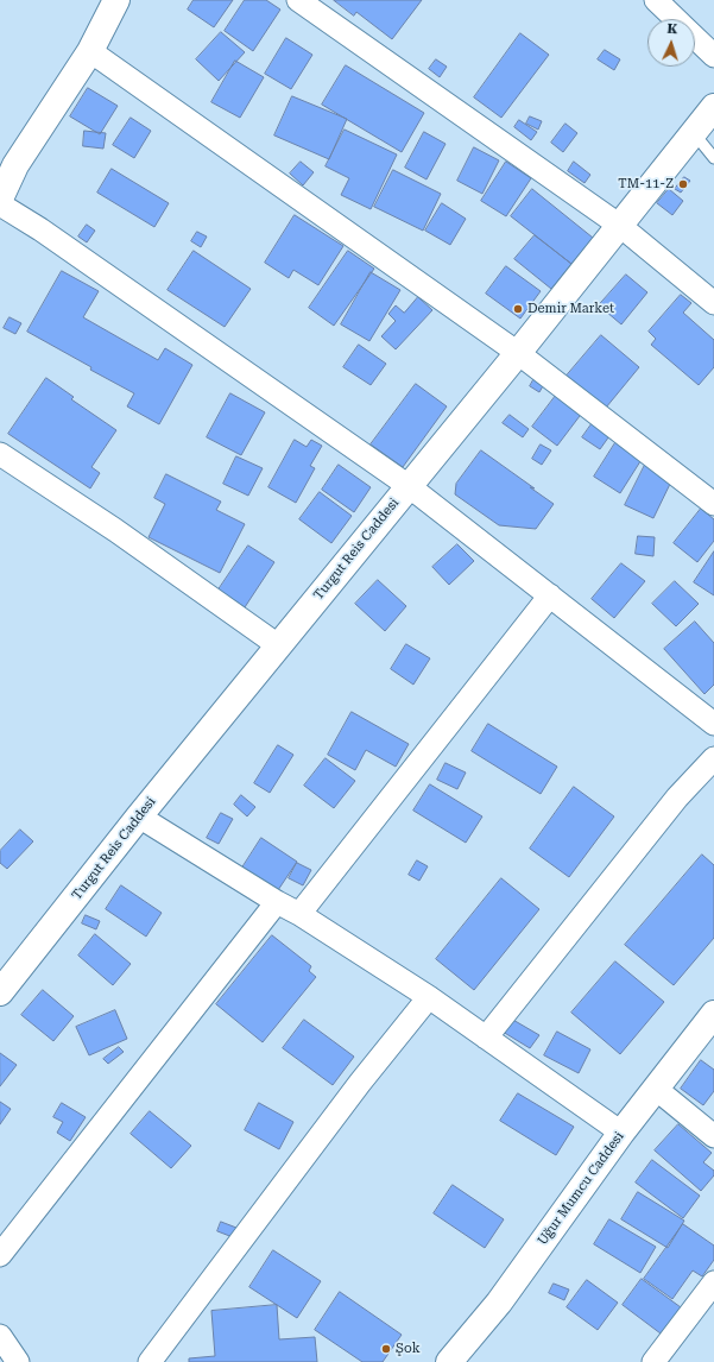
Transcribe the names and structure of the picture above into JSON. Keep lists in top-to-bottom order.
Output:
{
  "streets": {
    "street": ["Turgut Reis Caddesi", "Uğur Mumcu Caddesi"]
  },
  "places": ["TM-11-Z", "Demir Market", "Şok"],
  "north": "top"
}
